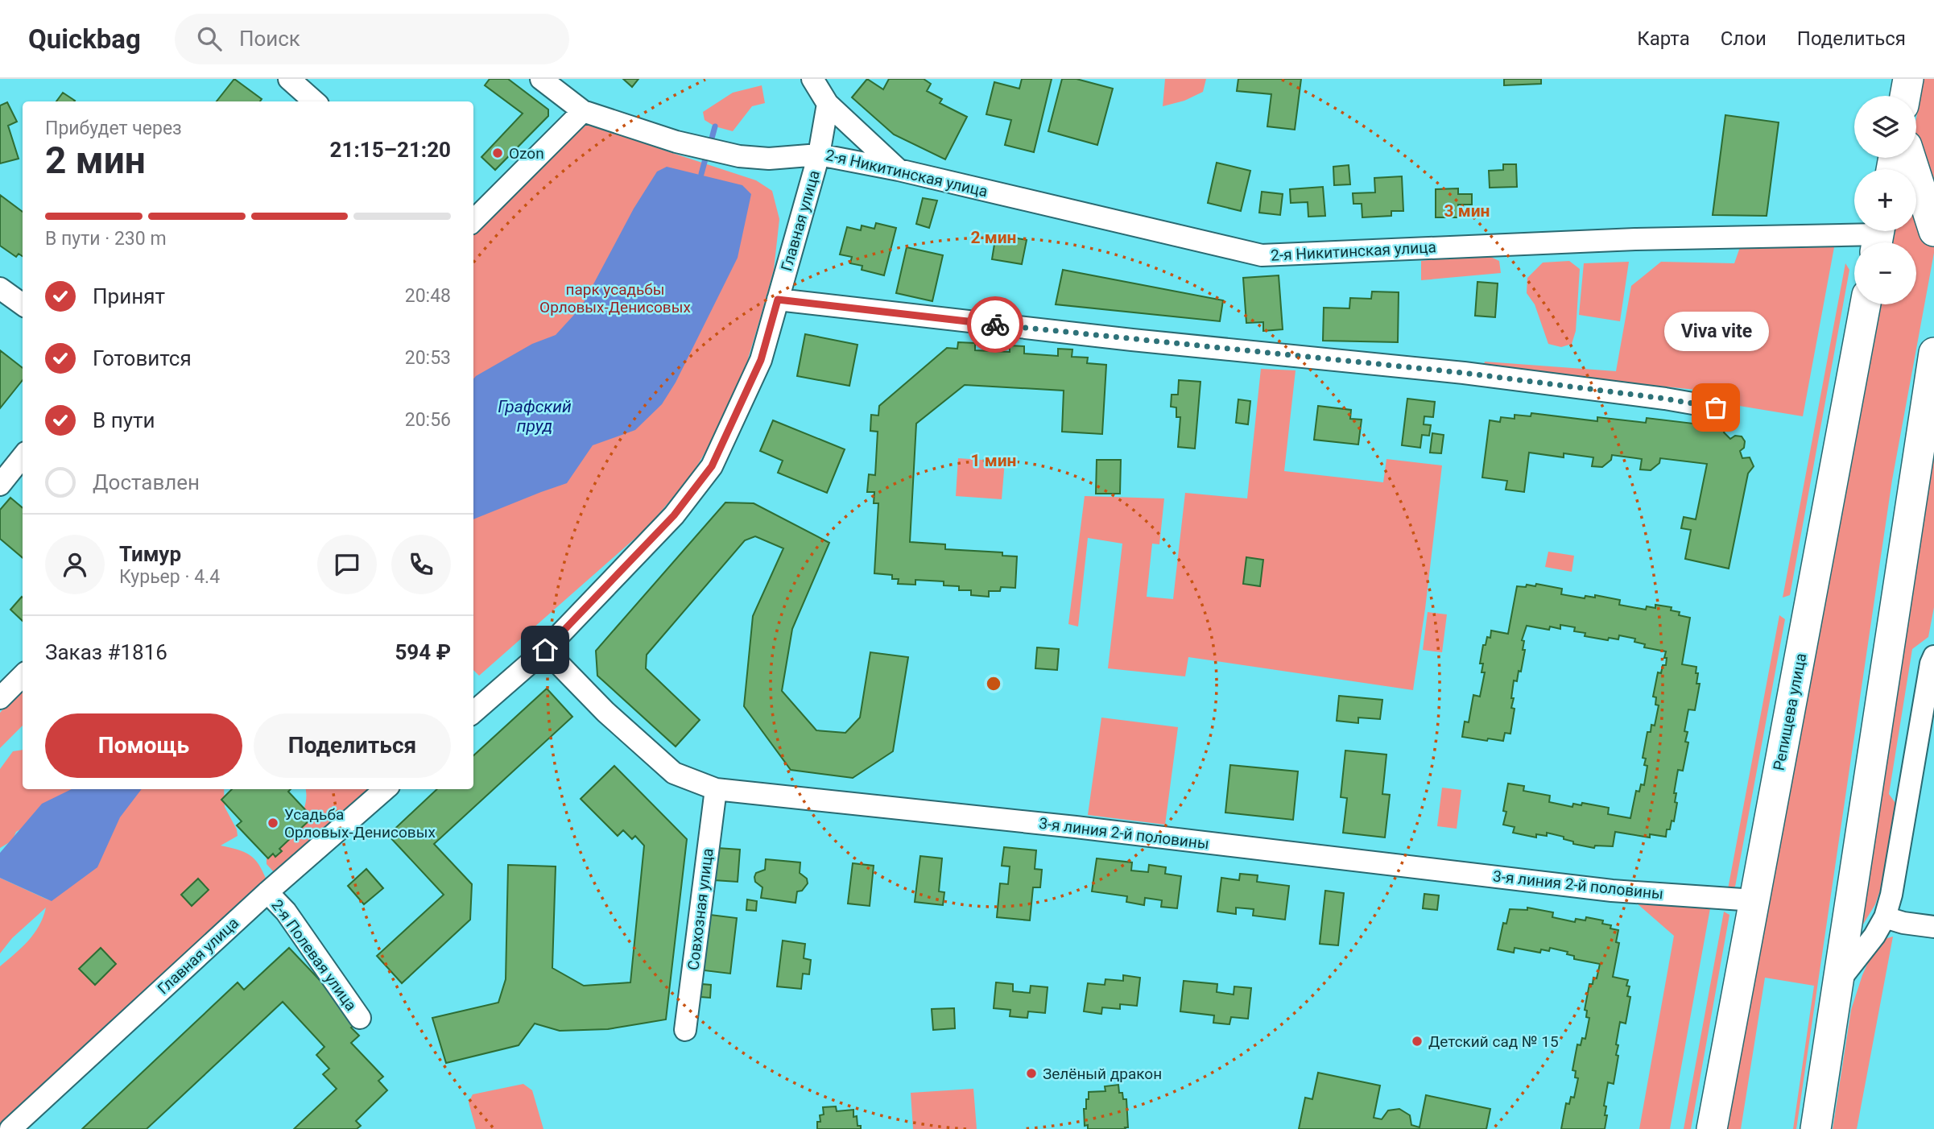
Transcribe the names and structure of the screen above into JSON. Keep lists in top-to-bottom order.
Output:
{
  "streets": {
    "main road": ["Репищева улица"],
    "street": [
      "2-я Никитинская улица",
      "Главная улица",
      "3-я линия 2-й половины",
      "Совхозная улица",
      "2-я Полевая улица"
    ]
  },
  "crossings": [
    ["2-я Никитинская улица", "Главная улица"],
    ["Главная улица", "3-я линия 2-й половины"],
    ["Главная улица", "2-я Полевая улица"],
    ["Репищева улица", "3-я линия 2-й половины"],
    ["3-я линия 2-й половины", "Совхозная улица"]
  ],
  "water": ["Графский пруд"],
  "parks": ["парк усадьбы Орловых-Денисовых"],
  "places": [
    "Ozon",
    "Viva vite",
    "Усадьба Орловых-Денисовых",
    "Детский сад № 15",
    "Зелёный дракон"
  ],
  "page": {
    "header": "Quickbag",
    "search": "Поиск",
    "nav": ["Карта", "Слои", "Поделиться"],
    "map_buttons": ["+", "−"],
    "heading": ["2 мин", "Прибудет через", "21:15–21:20"],
    "panel": [
      "Тимур",
      "Курьер · 4.4",
      "Заказ #1816",
      "594 ₽"
    ],
    "bar": "В пути · 230 m",
    "list": [
      ["Принят", "20:48"],
      ["Готовится", "20:53"],
      ["В пути", "20:56"],
      "Доставлен"
    ],
    "bubble": "Viva vite",
    "buttons": ["Помощь", "Поделиться"]
  },
  "rings": ["3 мин", "2 мин", "1 мин"]
}
